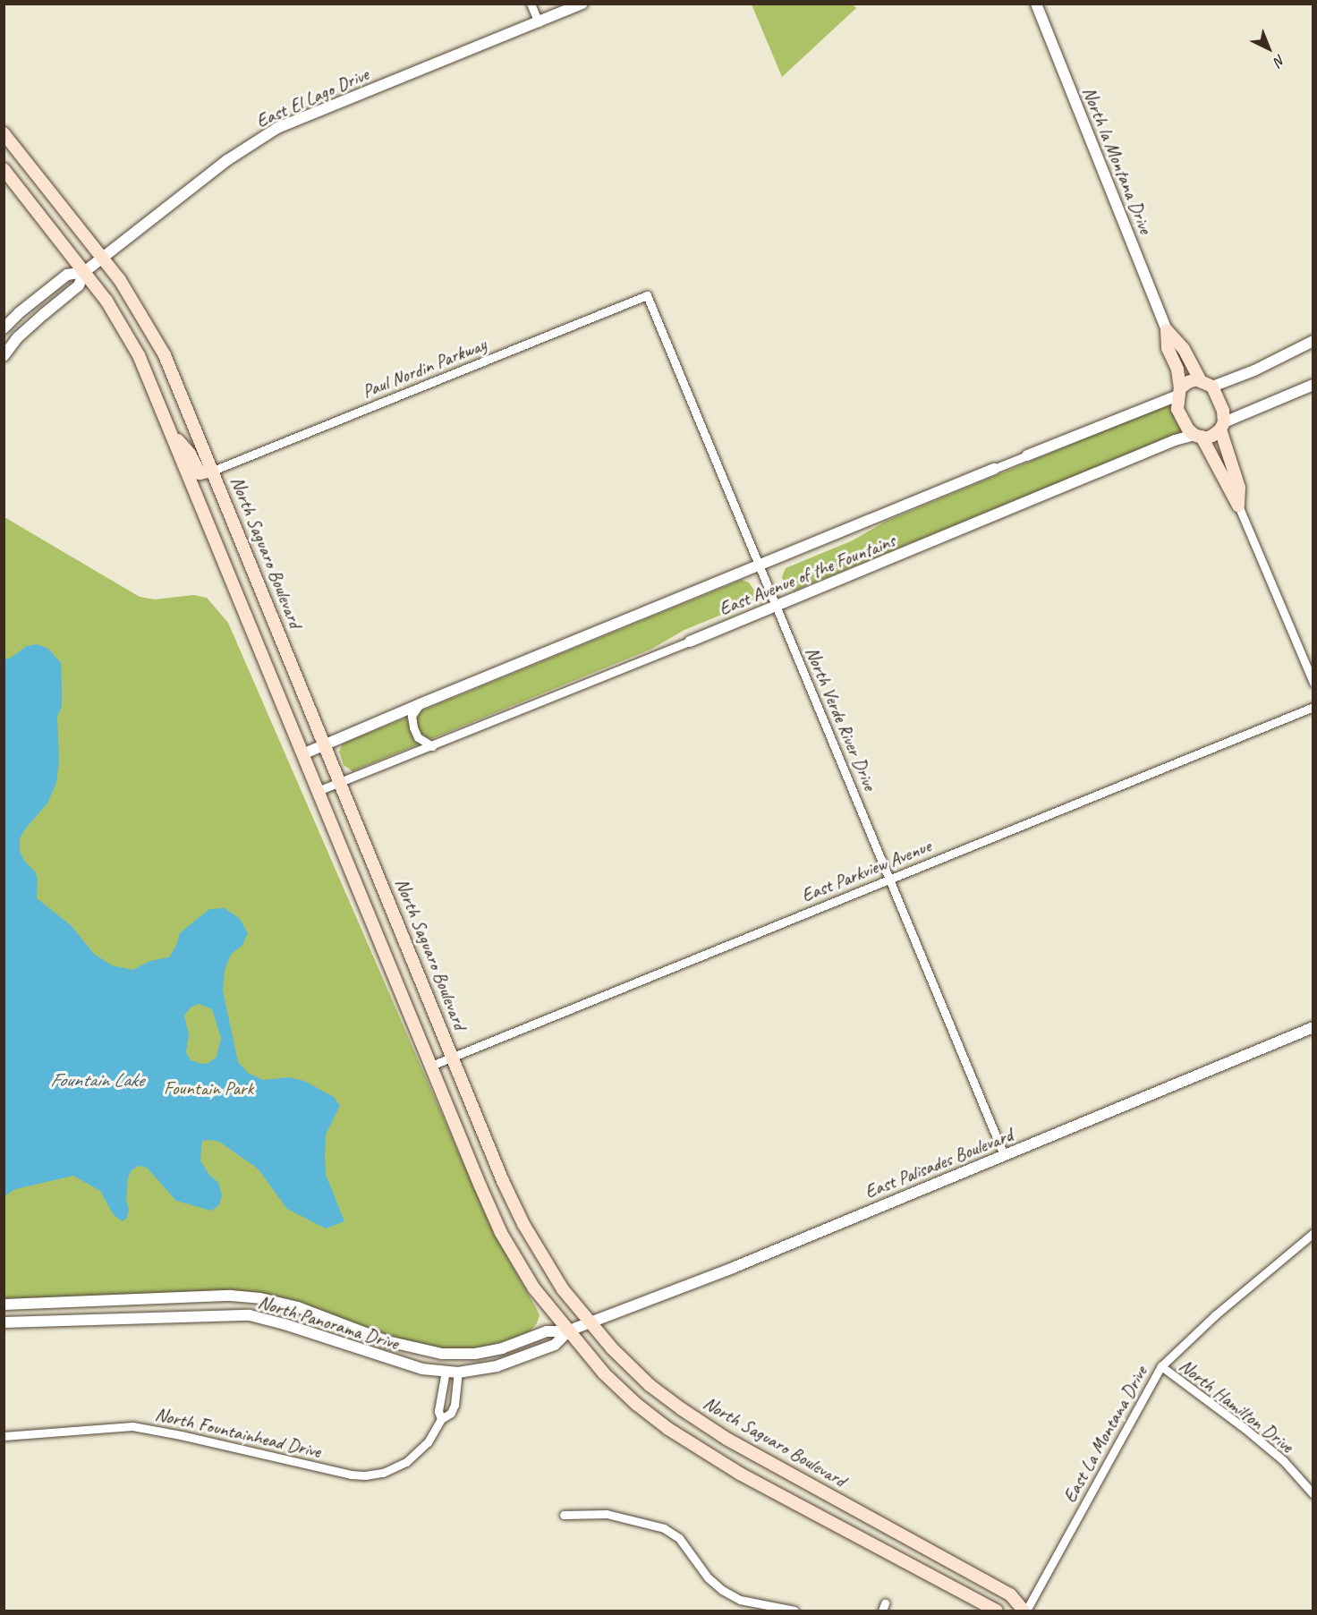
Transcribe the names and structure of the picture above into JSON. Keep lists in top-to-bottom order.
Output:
{
  "streets": {
    "main road": ["North Saguaro Boulevard"],
    "street": [
      "East El Lago Drive",
      "North la Montana Drive",
      "Paul Nordin Parkway",
      "East Avenue of the Fountains",
      "North Verde River Drive",
      "East Parkview Avenue",
      "East Palisades Boulevard",
      "North Panorama Drive",
      "North Hamilton Drive",
      "North Fountainhead Drive",
      "East La Montana Drive"
    ]
  },
  "crossings": [
    ["East El Lago Drive", "North Saguaro Boulevard"],
    ["Paul Nordin Parkway", "North Saguaro Boulevard"],
    ["Paul Nordin Parkway", "North Verde River Drive"],
    ["North Saguaro Boulevard", "East Avenue of the Fountains"],
    ["North Saguaro Boulevard", "East Parkview Avenue"],
    ["North Saguaro Boulevard", "East Palisades Boulevard"],
    ["North Saguaro Boulevard", "East La Montana Drive"],
    ["East Avenue of the Fountains", "North Verde River Drive"],
    ["North Verde River Drive", "East Parkview Avenue"],
    ["North Verde River Drive", "East Palisades Boulevard"],
    ["East Palisades Boulevard", "North Panorama Drive"],
    ["North Panorama Drive", "North Fountainhead Drive"],
    ["North Hamilton Drive", "East La Montana Drive"]
  ],
  "water": ["Fountain Lake"],
  "parks": ["Fountain Park"],
  "north": "bottom right"
}
